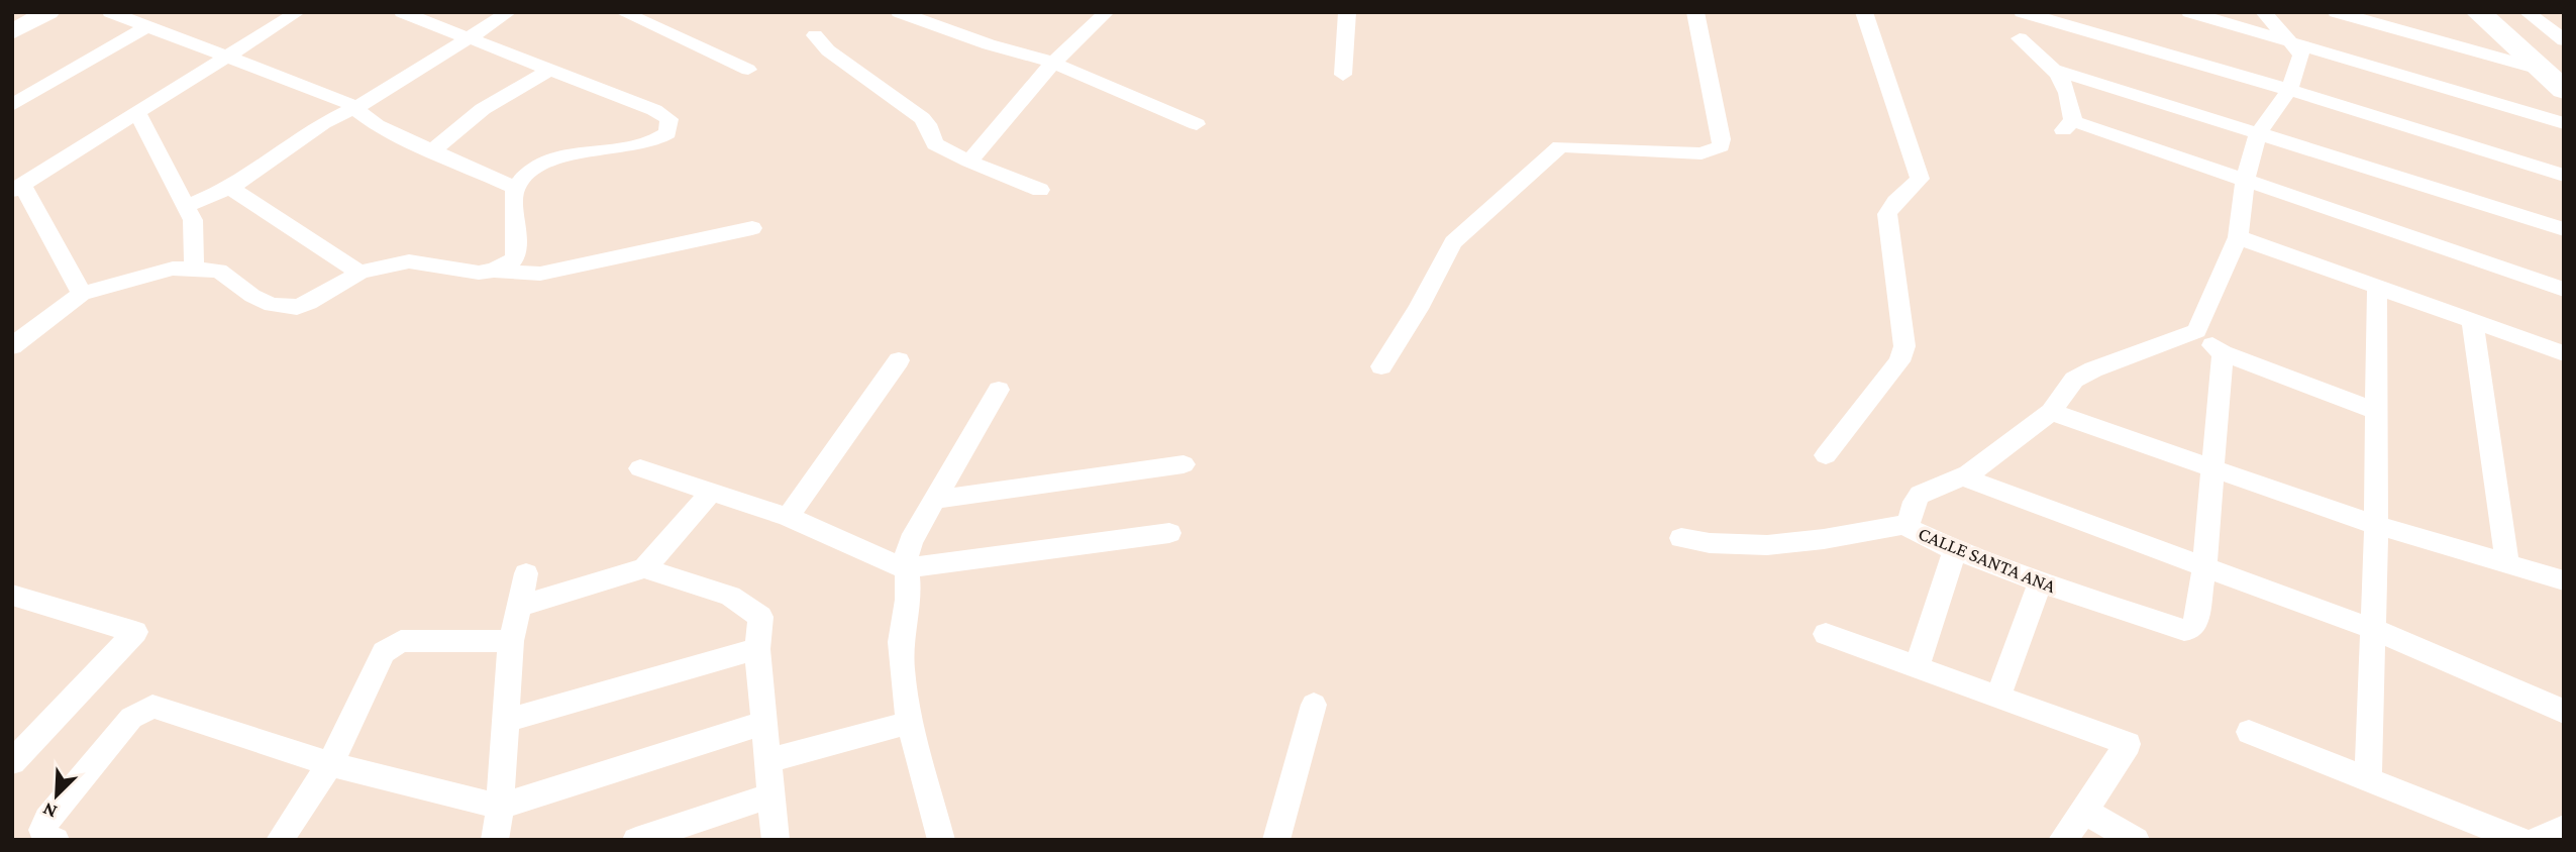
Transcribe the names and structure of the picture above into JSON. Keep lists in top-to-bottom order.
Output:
{
  "streets": {
    "street": ["CALLE SANTA ANA"]
  },
  "north": "bottom left"
}
